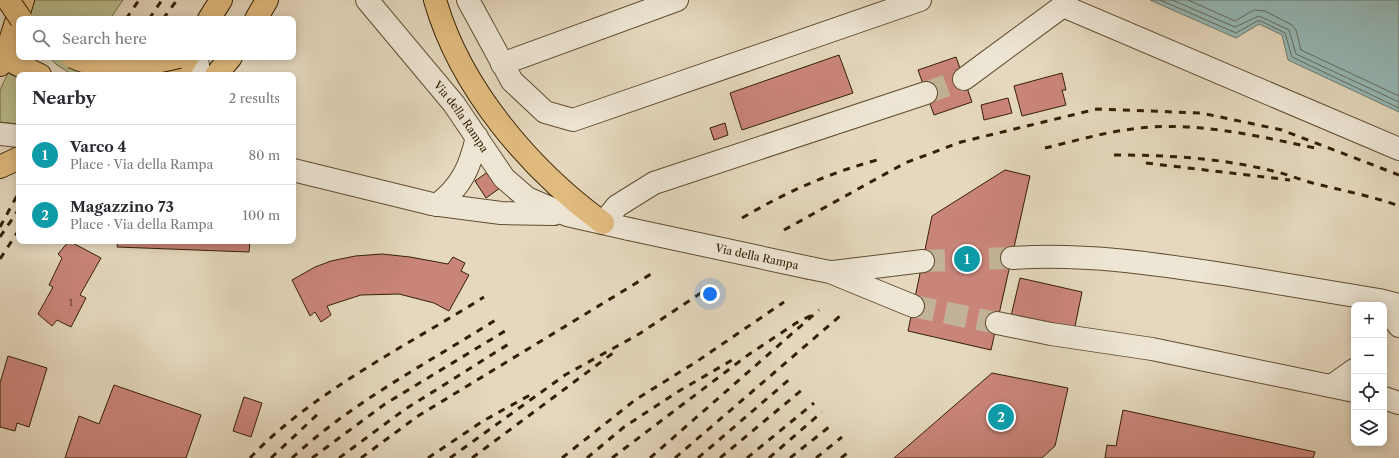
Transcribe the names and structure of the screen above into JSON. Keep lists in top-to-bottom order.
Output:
{
  "streets": {
    "street": ["Via della Rampa"]
  },
  "house_numbers": ["1"],
  "page": {
    "search": "Search here",
    "heading": ["Nearby", "2 results"],
    "list": [
      {
        "mark": "1",
        "name": "Varco 4",
        "note": "Place · Via della Rampa",
        "value": "80 m"
      },
      {
        "mark": "2",
        "name": "Magazzino 73",
        "note": "Place · Via della Rampa",
        "value": "100 m"
      }
    ],
    "pins": ["1", "2"],
    "map_buttons": ["+", "−"]
  }
}
